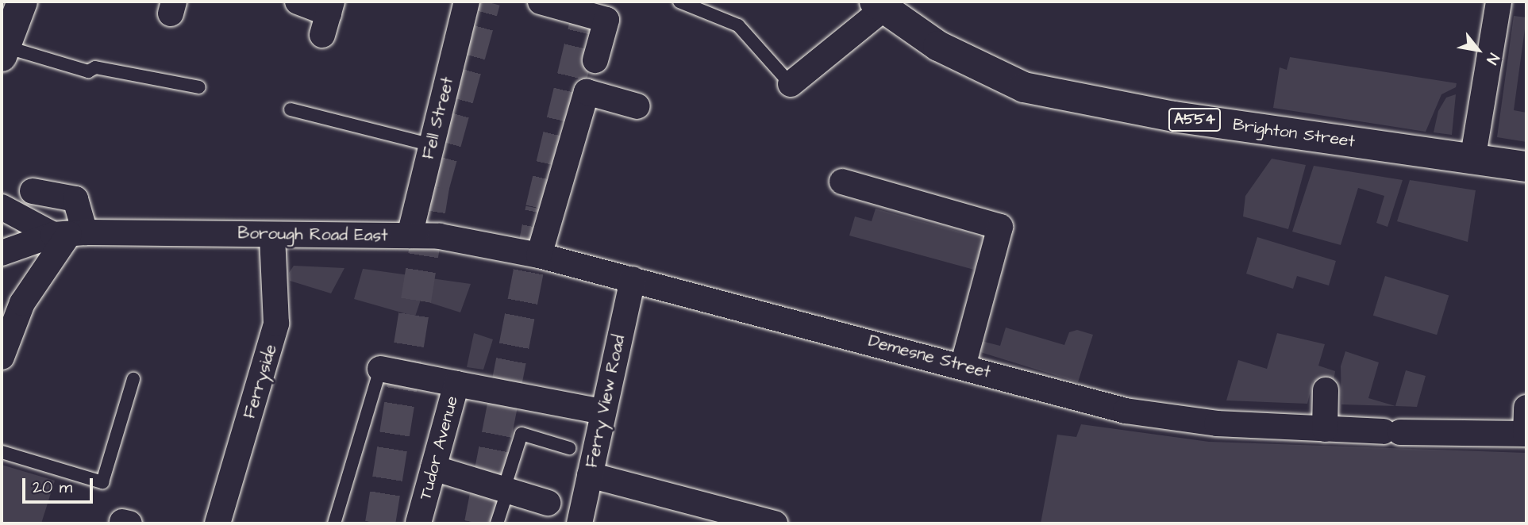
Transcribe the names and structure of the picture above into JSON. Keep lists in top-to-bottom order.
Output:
{
  "streets": {
    "main road": ["A554", "Brighton Street"],
    "street": [
      "Fell Street",
      "Borough Road East",
      "Demesne Street",
      "Ferryside",
      "Ferry View Road",
      "Tudor Avenue"
    ]
  },
  "crossings": [
    ["Fell Street", "Borough Road East"],
    ["Borough Road East", "Demesne Street"],
    ["Borough Road East", "Ferryside"],
    ["Demesne Street", "Ferry View Road"]
  ],
  "scale_bar": "20 m",
  "north": "bottom right"
}
